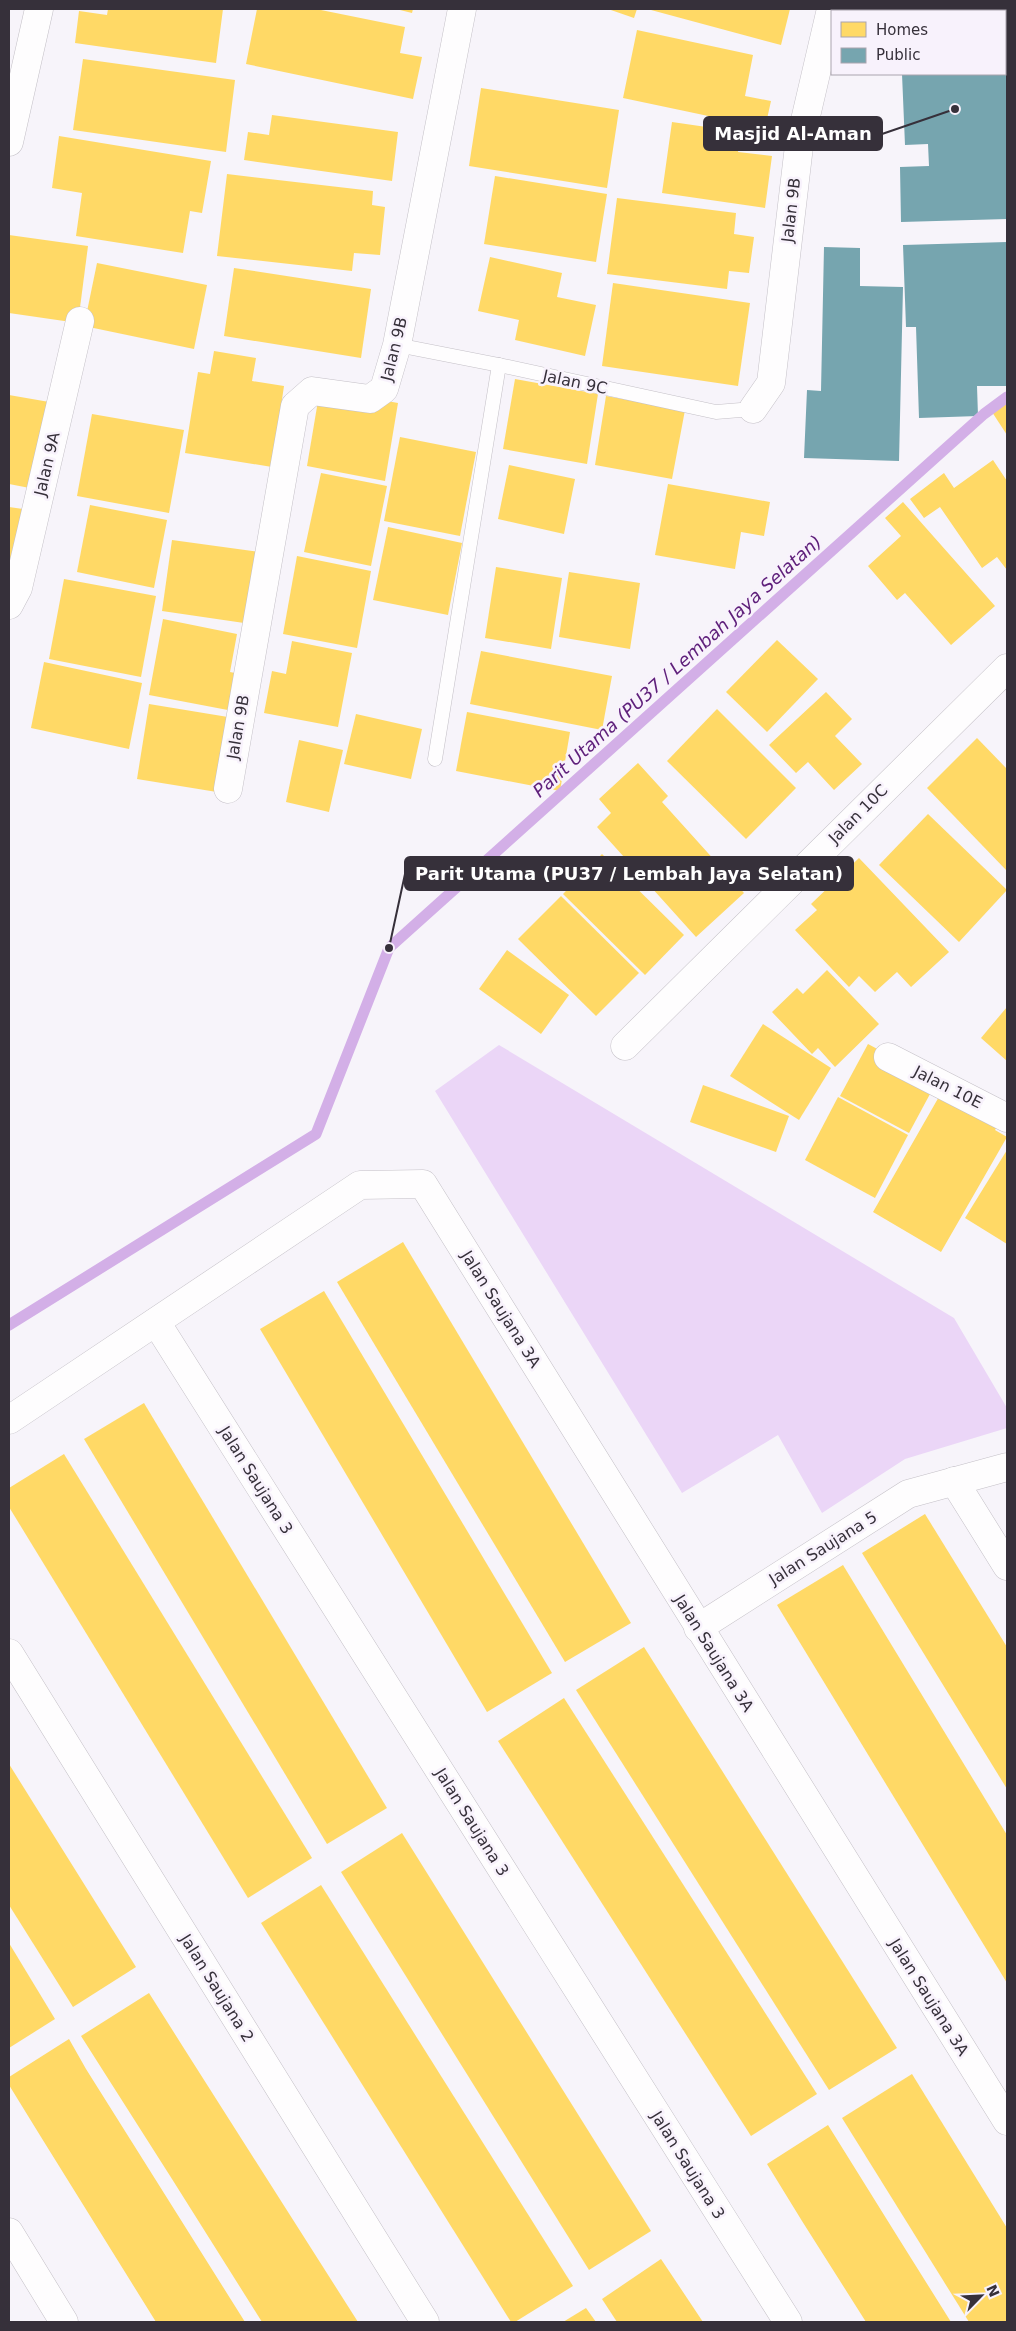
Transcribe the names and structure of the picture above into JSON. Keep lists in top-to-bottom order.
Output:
{
  "streets": {
    "street": [
      "Jalan 9B",
      "Jalan 9A",
      "Jalan 10C",
      "Jalan 10E",
      "Jalan Saujana 3A",
      "Jalan Saujana 3",
      "Jalan Saujana 5",
      "Jalan Saujana 2"
    ],
    "lane": ["Jalan 9C"]
  },
  "crossings": [
    ["Jalan 9B", "Jalan 9C"],
    ["Jalan Saujana 3A", "Jalan Saujana 3"],
    ["Jalan Saujana 3A", "Jalan Saujana 5"]
  ],
  "water": ["Parit Utama (PU37 / Lembah Jaya Selatan)"],
  "places": ["Masjid Al-Aman", "Parit Utama (PU37 / Lembah Jaya Selatan)"],
  "legend": ["Homes", "Public"],
  "north": "top right"
}
